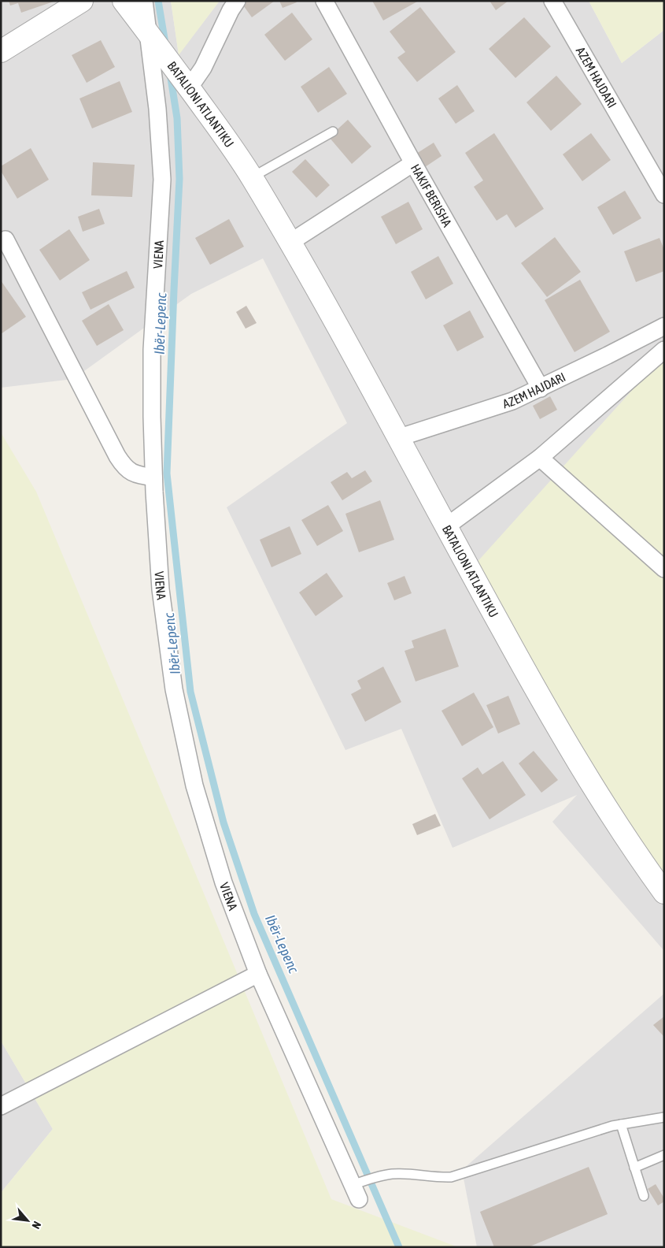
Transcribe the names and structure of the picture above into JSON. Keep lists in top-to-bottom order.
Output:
{
  "streets": {
    "street": [
      "AZEM HAJDARI",
      "BATALIONI ATLANTIKU",
      "HAKIF BERISHA",
      "VIENA"
    ]
  },
  "crossings": [
    ["AZEM HAJDARI", "BATALIONI ATLANTIKU"],
    ["AZEM HAJDARI", "HAKIF BERISHA"],
    ["BATALIONI ATLANTIKU", "VIENA"]
  ],
  "water": ["Ibër-Lepenc"],
  "north": "bottom right"
}
